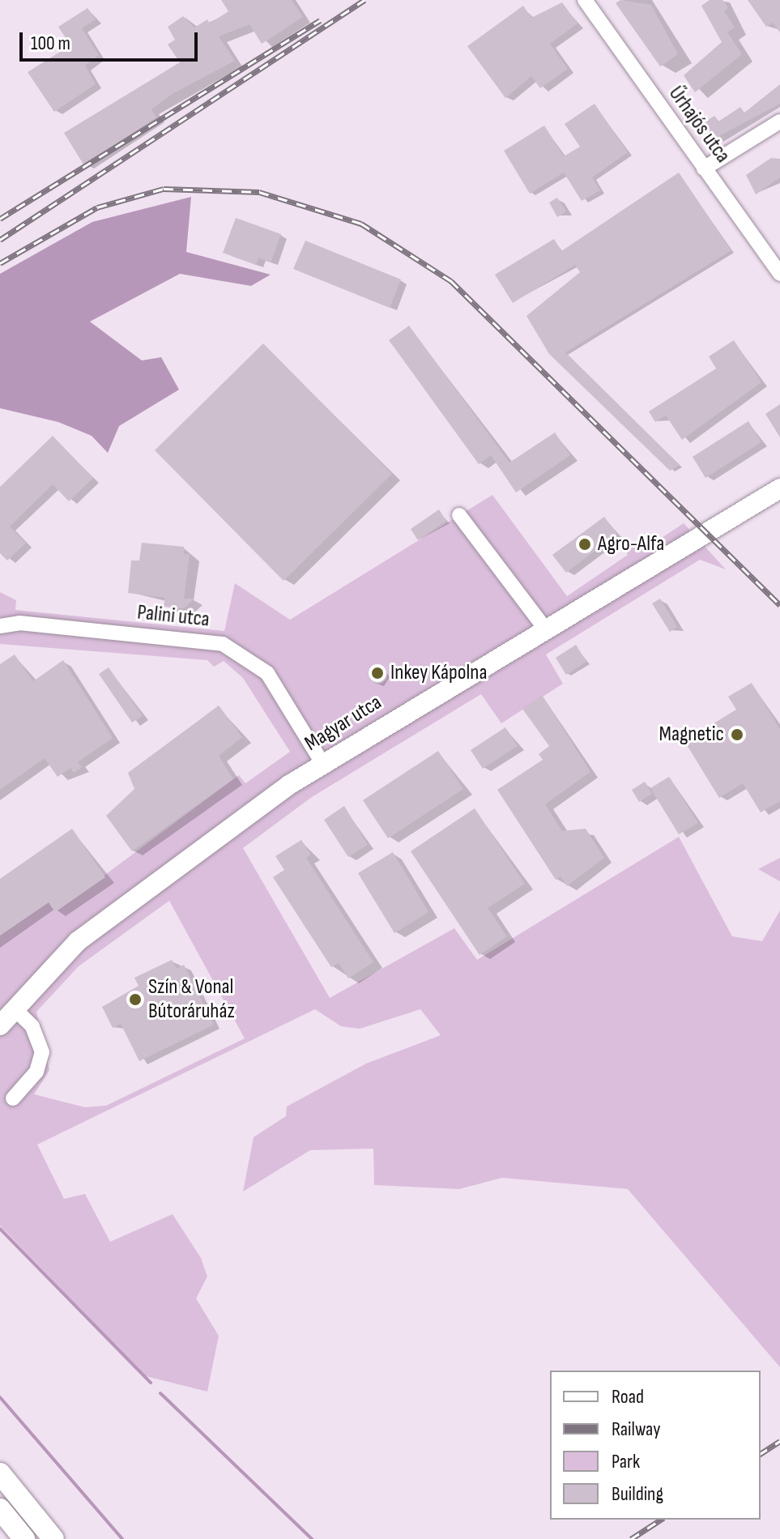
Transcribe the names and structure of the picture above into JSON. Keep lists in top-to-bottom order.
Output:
{
  "streets": {
    "main road": ["Magyar utca"],
    "street": ["Űrhajós utca", "Palini utca"]
  },
  "crossings": [
    ["Palini utca", "Magyar utca"]
  ],
  "places": [
    "Agro-Alfa",
    "Inkey Kápolna",
    "Magnetic",
    "Szín & Vonal Bútoráruház"
  ],
  "legend": [
    "Road",
    "Railway",
    "Park",
    "Building"
  ],
  "scale_bar": "100 m"
}
